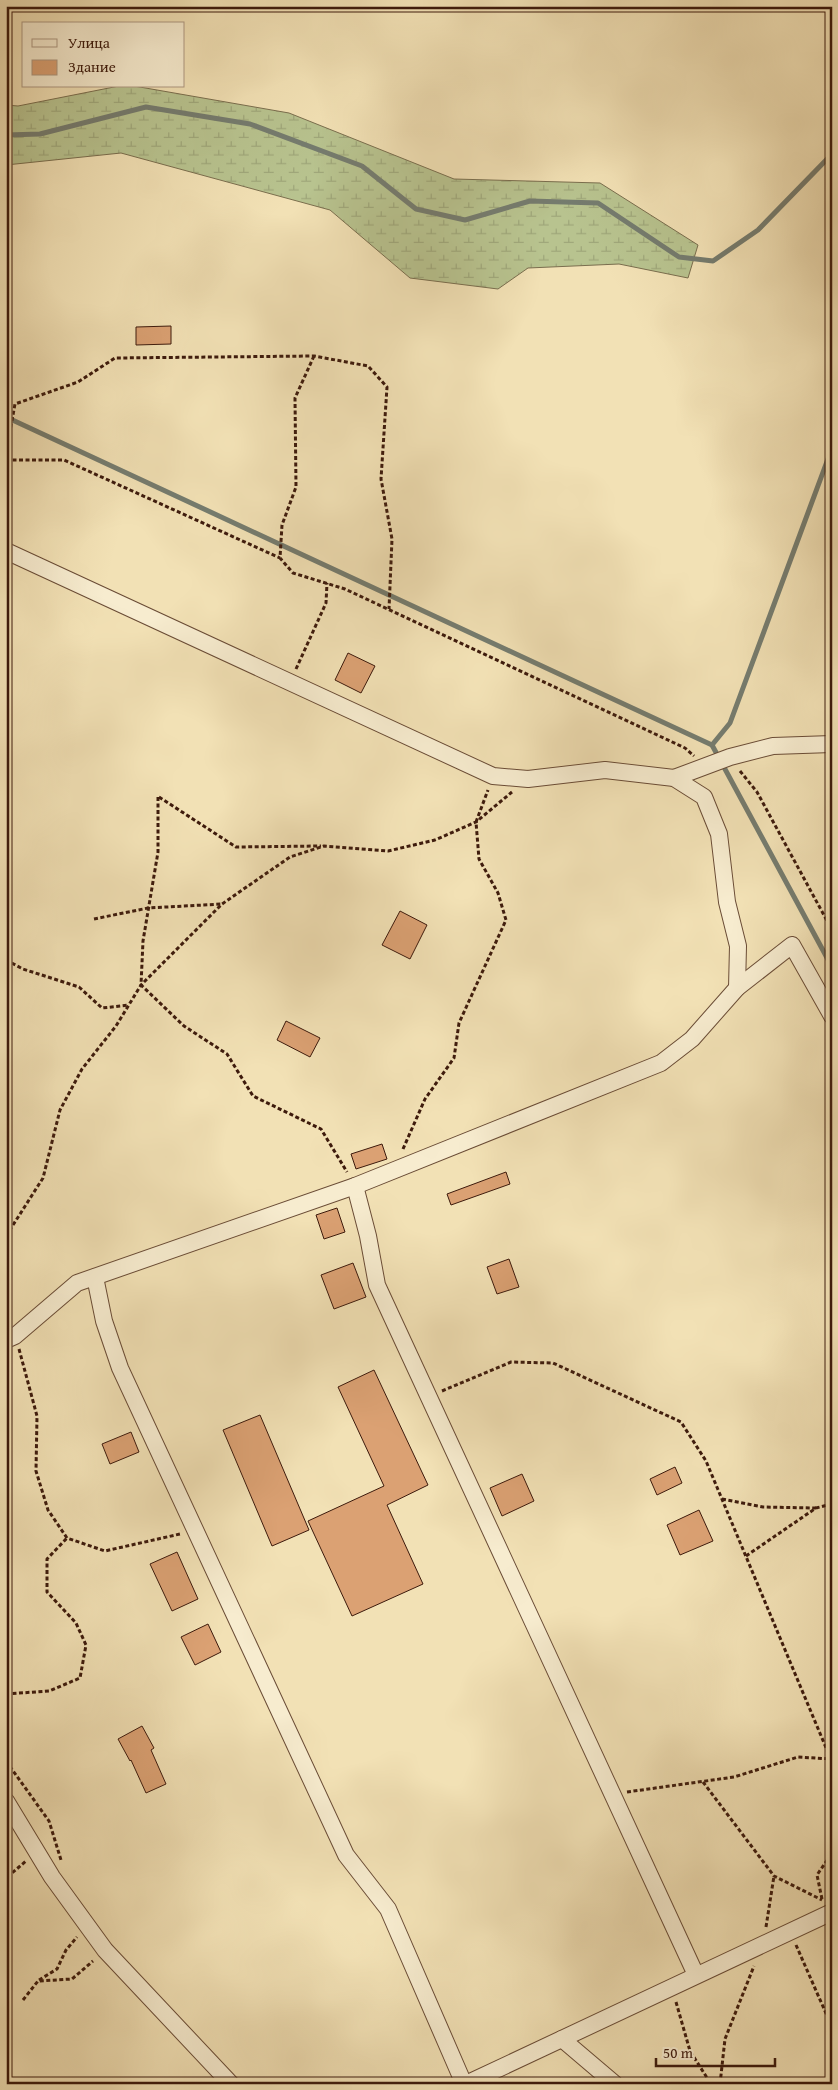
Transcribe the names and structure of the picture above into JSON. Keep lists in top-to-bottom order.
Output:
{
  "legend": ["Улица", "Здание"],
  "scale_bar": "50 m"
}
